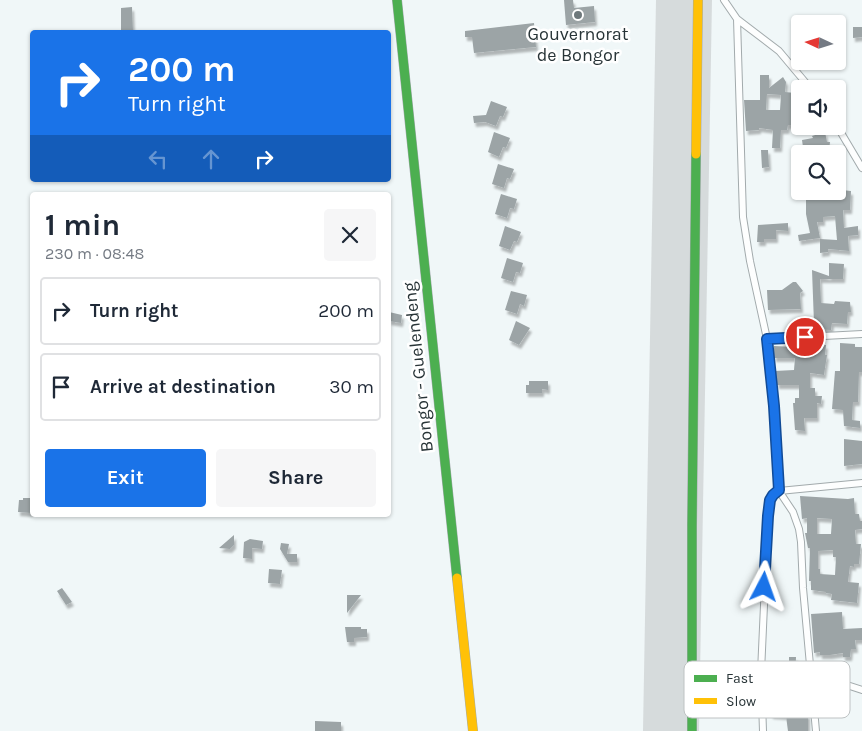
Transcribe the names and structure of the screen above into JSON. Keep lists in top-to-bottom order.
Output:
{
  "streets": {
    "main road": ["Bongor - Guelendeng"]
  },
  "places": ["Gouvernorat de Bongor"],
  "legend": ["Fast", "Slow"],
  "north": "left",
  "page": {
    "turn": ["200 m", "Turn right"],
    "heading": ["1 min", "230 m · 08:48"],
    "list": [
      {
        "name": "Turn right",
        "value": "200 m"
      },
      {
        "name": "Arrive at destination",
        "value": "30 m"
      }
    ],
    "buttons": ["Exit", "Share"]
  }
}
